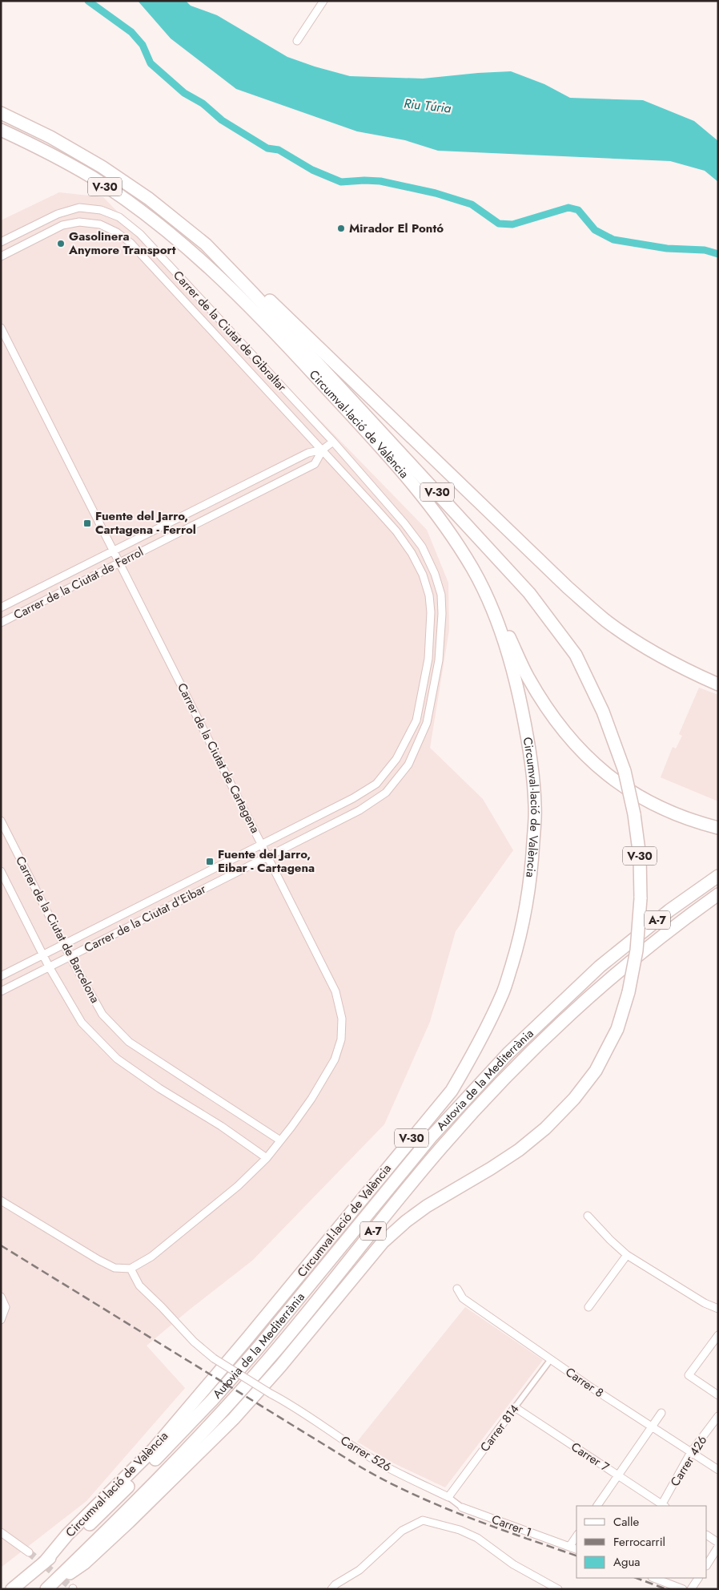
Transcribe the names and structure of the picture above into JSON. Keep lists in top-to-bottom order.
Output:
{
  "streets": {
    "highway": [
      "V-30",
      "Circumval·lació de València",
      "A-7",
      "Autovia de la Mediterrània"
    ],
    "street": [
      "Carrer de la Ciutat de Gibraltar",
      "Carrer de la Ciutat de Ferrol",
      "Carrer de la Ciutat de Cartagena",
      "Carrer de la Ciutat d'Eibar",
      "Carrer de la Ciutat de Barcelona",
      "Carrer 8",
      "Carrer 814",
      "Carrer 526",
      "Carrer 7",
      "Carrer 426",
      "Carrer 1"
    ]
  },
  "crossings": [
    ["Carrer de la Ciutat de Gibraltar", "Carrer de la Ciutat de Ferrol"],
    ["Carrer de la Ciutat de Gibraltar", "Carrer de la Ciutat de Cartagena"],
    ["Carrer de la Ciutat de Gibraltar", "Carrer de la Ciutat d'Eibar"],
    ["Circumval·lació de València", "Autovia de la Mediterrània"],
    ["Carrer de la Ciutat de Ferrol", "Carrer de la Ciutat de Cartagena"],
    ["Carrer de la Ciutat de Cartagena", "Carrer de la Ciutat d'Eibar"],
    ["Carrer de la Ciutat de Cartagena", "Carrer de la Ciutat de Barcelona"],
    ["Carrer de la Ciutat de Cartagena", "Carrer 526"],
    ["Carrer de la Ciutat d'Eibar", "Carrer de la Ciutat de Barcelona"],
    ["Carrer 8", "Carrer 814"],
    ["Carrer 8", "Carrer 426"],
    ["Carrer 814", "Carrer 526"],
    ["Carrer 814", "Carrer 7"],
    ["Carrer 814", "Carrer 1"],
    ["Carrer 526", "Carrer 1"],
    ["Carrer 7", "Carrer 426"]
  ],
  "water": ["Riu Túria"],
  "places": {
    "other": ["Mirador El Pontó", "Gasolinera Anymore Transport"],
    "transit": ["Fuente del Jarro, Cartagena - Ferrol", "Fuente del Jarro, Eibar - Cartagena"]
  },
  "legend": ["Calle", "Ferrocarril", "Agua"]
}
